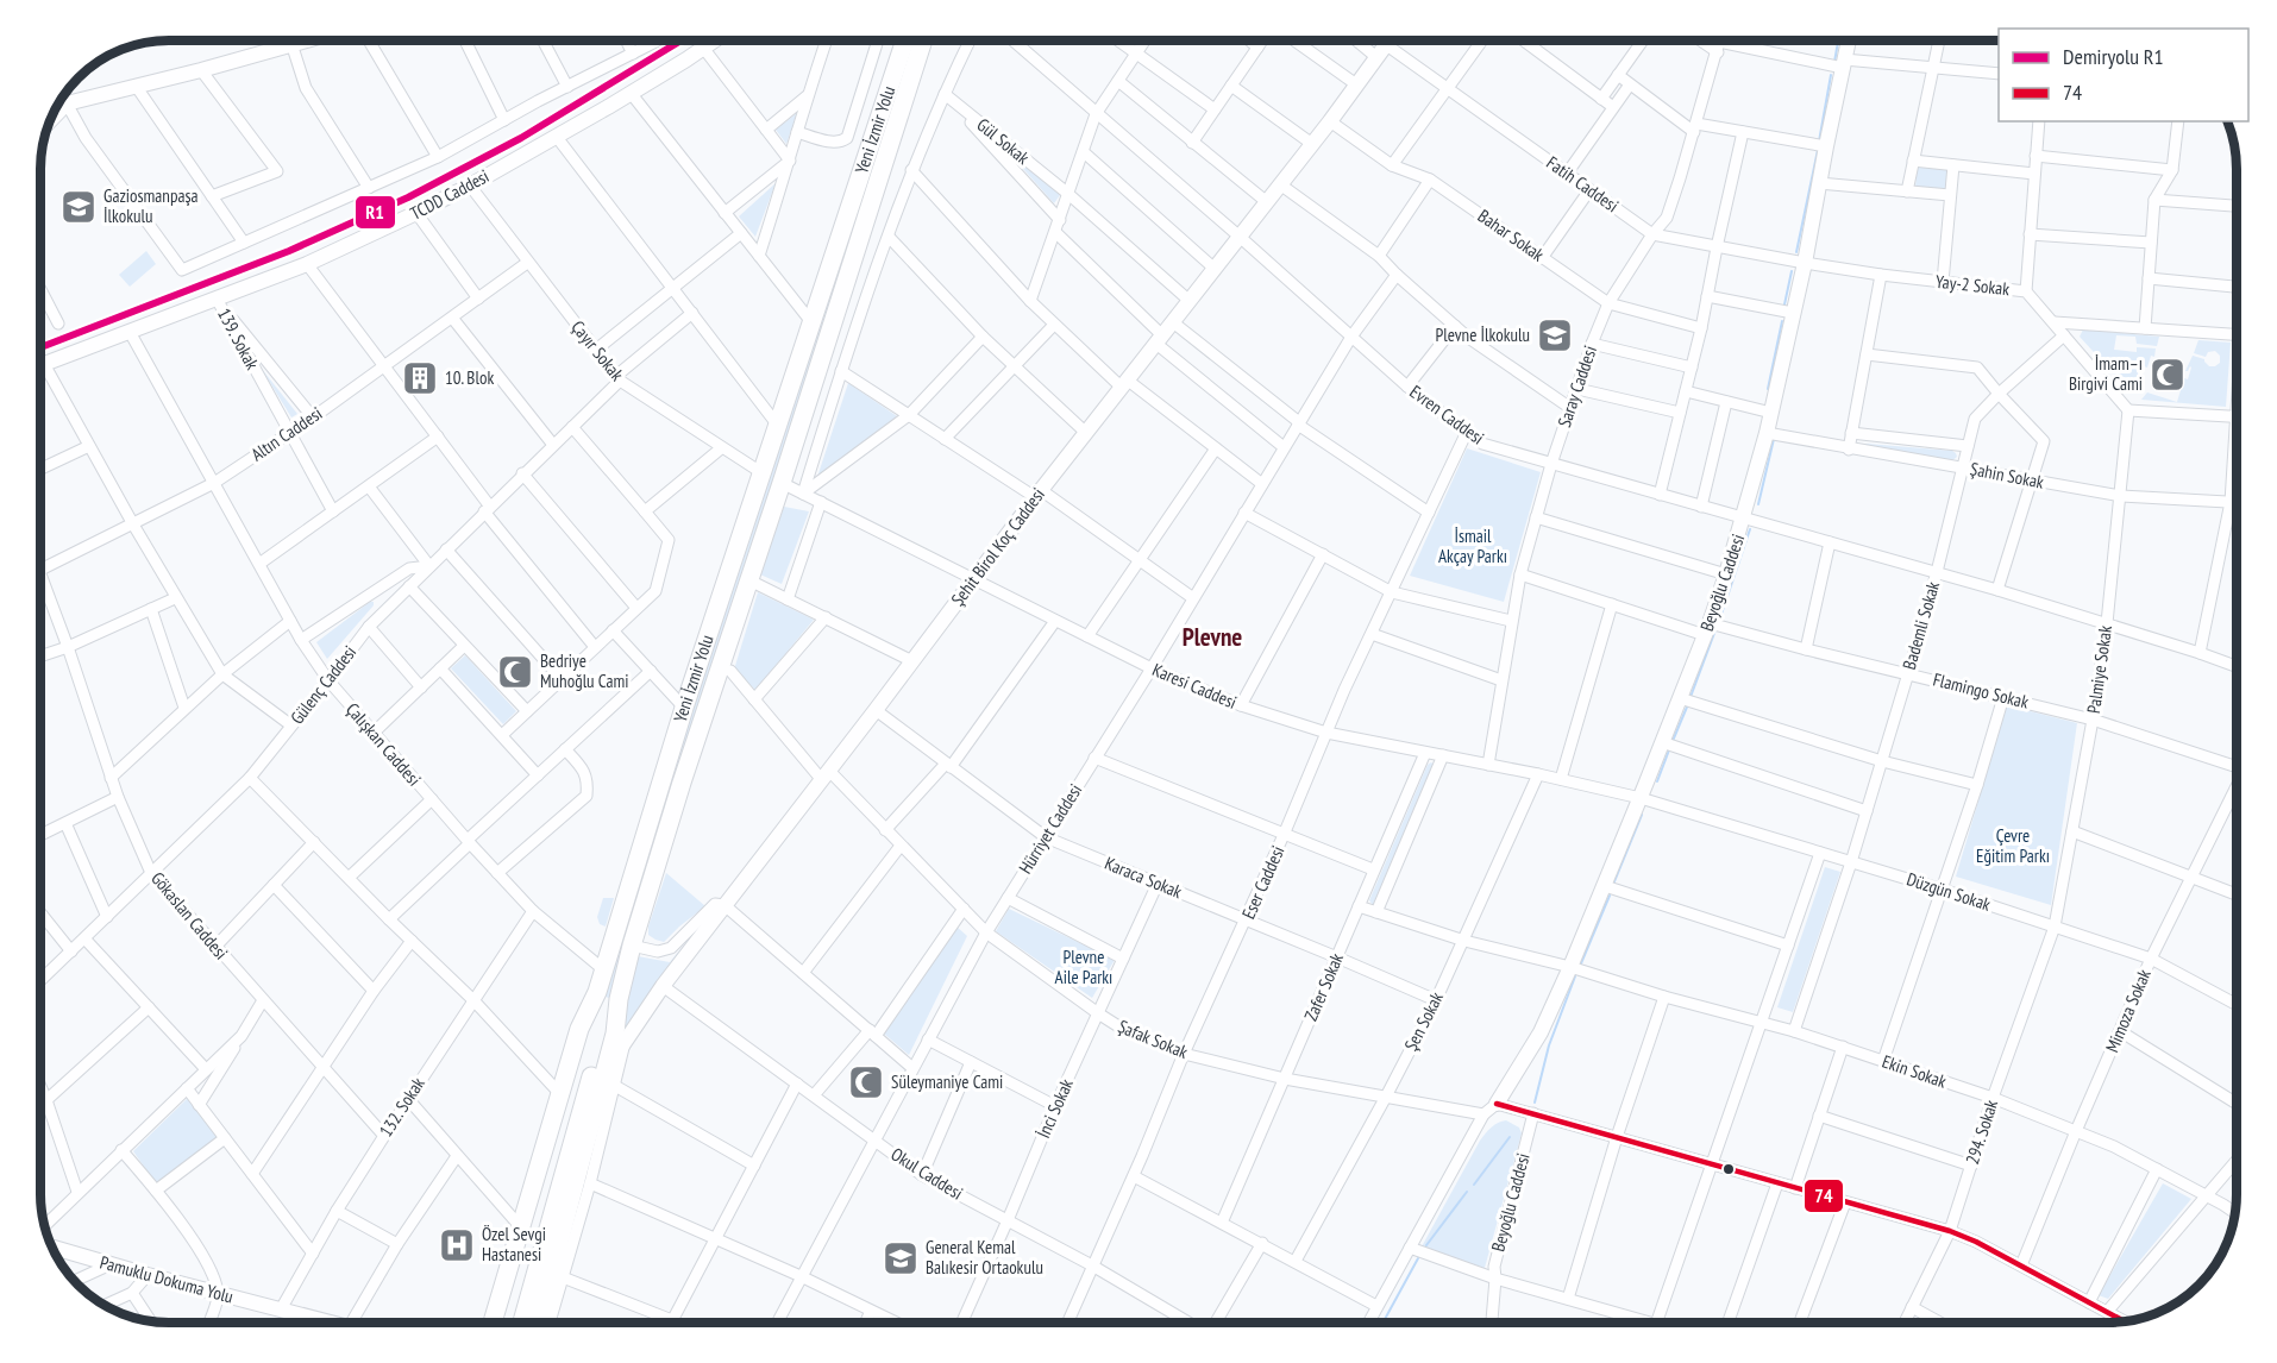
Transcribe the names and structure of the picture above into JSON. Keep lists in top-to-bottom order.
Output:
{
  "streets": {
    "highway": ["Yeni İzmir Yolu"],
    "main road": [
      "TCDD Caddesi",
      "Şehit Birol Koç Caddesi",
      "Beyoğlu Caddesi",
      "Pamuklu Dokuma Yolu"
    ],
    "street": [
      "Gül Sokak",
      "Fatih Caddesi",
      "Bahar Sokak",
      "Yay-2 Sokak",
      "139. Sokak",
      "Çayır Sokak",
      "Saray Caddesi",
      "Evren Caddesi",
      "Altın Caddesi",
      "Şahin Sokak",
      "Bademli Sokak",
      "Palmiye Sokak",
      "Gülenç Caddesi",
      "Karesi Caddesi",
      "Flamingo Sokak",
      "Çalışkan Caddesi",
      "Hürriyet Caddesi",
      "Karaca Sokak",
      "Eser Caddesi",
      "Düzgün Sokak",
      "Gökaslan Caddesi",
      "Zafer Sokak",
      "Mimoza Sokak",
      "Şen Sokak",
      "Şafak Sokak",
      "Ekin Sokak",
      "132. Sokak",
      "İnci Sokak",
      "294. Sokak",
      "Okul Caddesi"
    ]
  },
  "crossings": [
    ["Yeni İzmir Yolu", "Çayır Sokak"],
    ["Yeni İzmir Yolu", "Şehit Birol Koç Caddesi"],
    ["Yeni İzmir Yolu", "Karesi Caddesi"],
    ["Yeni İzmir Yolu", "Çalışkan Caddesi"],
    ["Gül Sokak", "Şehit Birol Koç Caddesi"],
    ["Fatih Caddesi", "Yay-2 Sokak"],
    ["Fatih Caddesi", "Saray Caddesi"],
    ["Fatih Caddesi", "Şehit Birol Koç Caddesi"],
    ["Fatih Caddesi", "Beyoğlu Caddesi"],
    ["TCDD Caddesi", "139. Sokak"],
    ["TCDD Caddesi", "Çayır Sokak"],
    ["TCDD Caddesi", "Çalışkan Caddesi"],
    ["Bahar Sokak", "Saray Caddesi"],
    ["Bahar Sokak", "Şehit Birol Koç Caddesi"],
    ["Yay-2 Sokak", "Beyoğlu Caddesi"],
    ["Yay-2 Sokak", "Bademli Sokak"],
    ["Yay-2 Sokak", "Palmiye Sokak"],
    ["139. Sokak", "Altın Caddesi"],
    ["Çayır Sokak", "Altın Caddesi"],
    ["Çayır Sokak", "Gülenç Caddesi"],
    ["Saray Caddesi", "Evren Caddesi"],
    ["Saray Caddesi", "Karesi Caddesi"],
    ["Saray Caddesi", "Flamingo Sokak"],
    ["Evren Caddesi", "Şehit Birol Koç Caddesi"],
    ["Evren Caddesi", "Beyoğlu Caddesi"],
    ["Evren Caddesi", "Bademli Sokak"],
    ["Evren Caddesi", "Palmiye Sokak"],
    ["Evren Caddesi", "Hürriyet Caddesi"],
    ["Evren Caddesi", "Eser Caddesi"],
    ["Altın Caddesi", "Çalışkan Caddesi"],
    ["Şahin Sokak", "Beyoğlu Caddesi"],
    ["Şahin Sokak", "Bademli Sokak"],
    ["Şahin Sokak", "Palmiye Sokak"],
    ["Şehit Birol Koç Caddesi", "Karesi Caddesi"],
    ["Şehit Birol Koç Caddesi", "Karaca Sokak"],
    ["Şehit Birol Koç Caddesi", "Şafak Sokak"],
    ["Şehit Birol Koç Caddesi", "Okul Caddesi"],
    ["Beyoğlu Caddesi", "Karesi Caddesi"],
    ["Beyoğlu Caddesi", "Flamingo Sokak"],
    ["Beyoğlu Caddesi", "Düzgün Sokak"],
    ["Beyoğlu Caddesi", "Ekin Sokak"],
    ["Bademli Sokak", "Flamingo Sokak"],
    ["Bademli Sokak", "Düzgün Sokak"],
    ["Bademli Sokak", "Ekin Sokak"],
    ["Palmiye Sokak", "Flamingo Sokak"],
    ["Palmiye Sokak", "Düzgün Sokak"],
    ["Palmiye Sokak", "294. Sokak"],
    ["Gülenç Caddesi", "Çalışkan Caddesi"],
    ["Gülenç Caddesi", "Gökaslan Caddesi"],
    ["Karesi Caddesi", "Hürriyet Caddesi"],
    ["Karesi Caddesi", "Eser Caddesi"],
    ["Karesi Caddesi", "Düzgün Sokak"],
    ["Karesi Caddesi", "Zafer Sokak"],
    ["Karesi Caddesi", "Şen Sokak"],
    ["Çalışkan Caddesi", "132. Sokak"],
    ["Hürriyet Caddesi", "Karaca Sokak"],
    ["Hürriyet Caddesi", "Şafak Sokak"],
    ["Hürriyet Caddesi", "Okul Caddesi"],
    ["Karaca Sokak", "Eser Caddesi"],
    ["Karaca Sokak", "Zafer Sokak"],
    ["Karaca Sokak", "Şen Sokak"],
    ["Karaca Sokak", "İnci Sokak"],
    ["Eser Caddesi", "Şafak Sokak"],
    ["Eser Caddesi", "Okul Caddesi"],
    ["Düzgün Sokak", "Mimoza Sokak"],
    ["Düzgün Sokak", "294. Sokak"],
    ["Gökaslan Caddesi", "132. Sokak"],
    ["Zafer Sokak", "Şafak Sokak"],
    ["Zafer Sokak", "Ekin Sokak"],
    ["Mimoza Sokak", "Ekin Sokak"],
    ["Şen Sokak", "Şafak Sokak"],
    ["Şen Sokak", "Ekin Sokak"],
    ["Şafak Sokak", "İnci Sokak"],
    ["Ekin Sokak", "294. Sokak"],
    ["132. Sokak", "Pamuklu Dokuma Yolu"],
    ["İnci Sokak", "Okul Caddesi"]
  ],
  "districts": ["Plevne"],
  "parks": ["İsmail Akçay Parkı", "Çevre Eğitim Parkı", "Plevne Aile Parkı"],
  "places": {
    "school or university": ["Gaziosmanpaşa İlkokulu", "Plevne İlkokulu", "General Kemal Balıkesir Ortaokulu"],
    "mosque": ["İmam–ı Birgivi Cami", "Bedriye Muhoğlu Cami", "Süleymaniye Cami"],
    "building": ["10. Blok"],
    "hospital": ["Özel Sevgi Hastanesi"]
  },
  "lines": ["rail line R1", "transit line 74"],
  "legend": ["Demiryolu R1", "74"]
}
